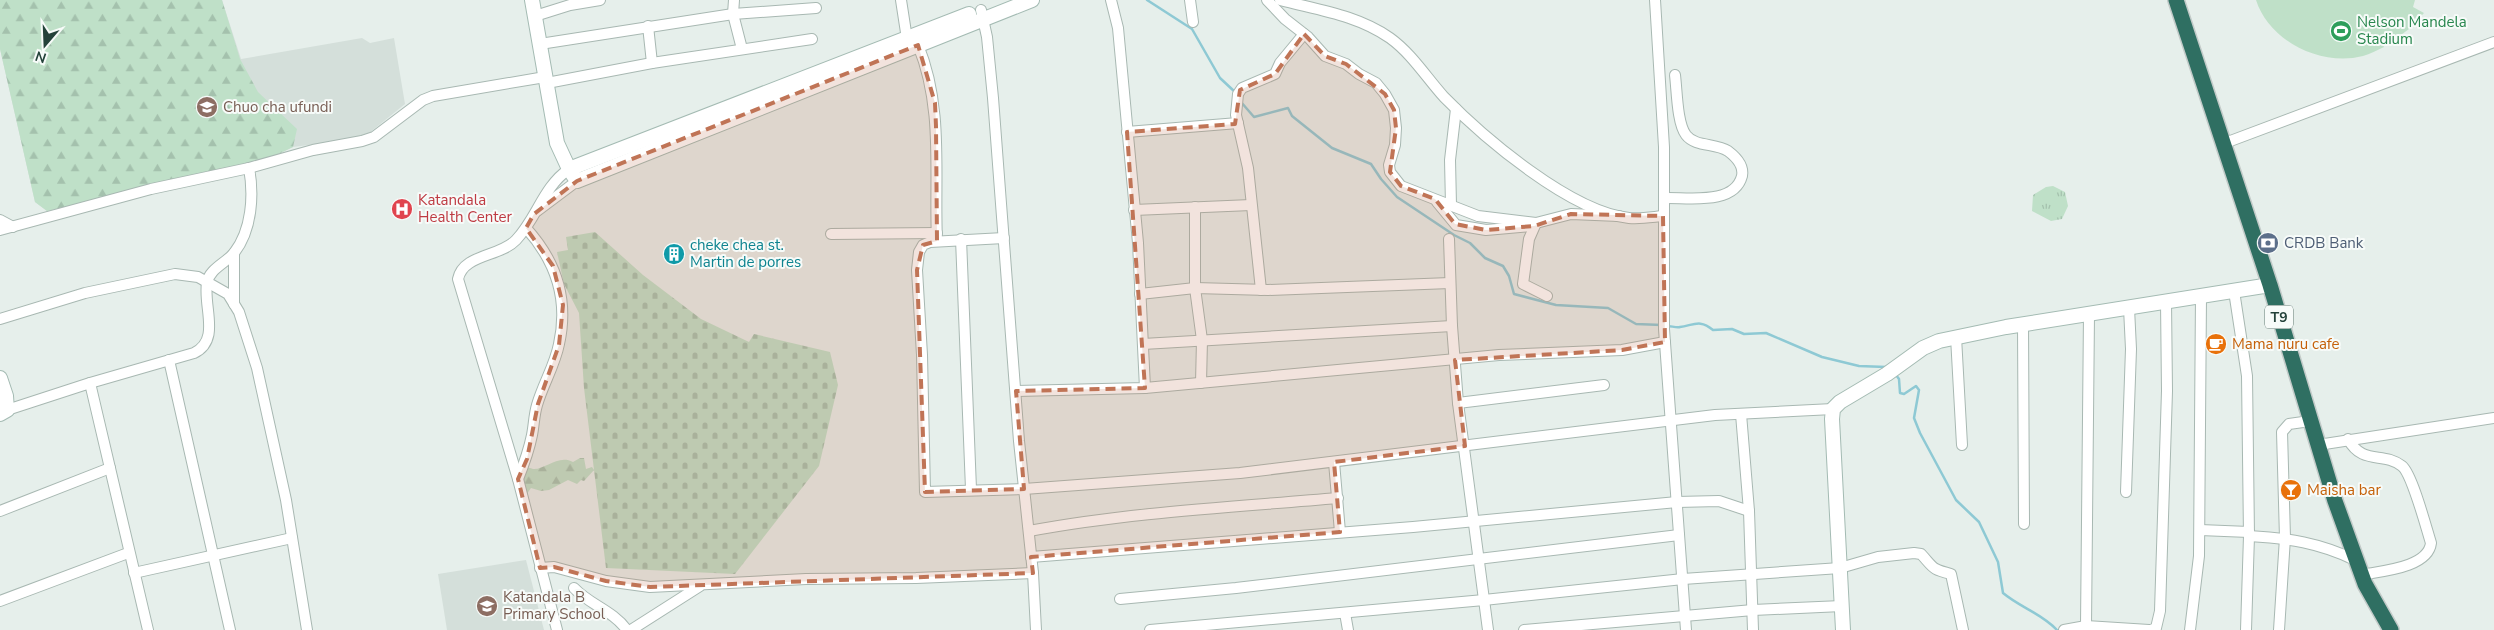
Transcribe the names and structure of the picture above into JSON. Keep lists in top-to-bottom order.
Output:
{
  "streets": {
    "highway": ["T9"]
  },
  "places": {
    "sports": ["Nelson Mandela Stadium"],
    "school or university": ["Chuo cha ufundi", "Katandala B Primary School"],
    "hospital": ["Katandala Health Center"],
    "bank": ["CRDB Bank"],
    "building": ["cheke chea st. Martin de porres"],
    "cafe": ["Mama nuru cafe"],
    "bar": ["Maisha bar"]
  },
  "north": "bottom"
}
